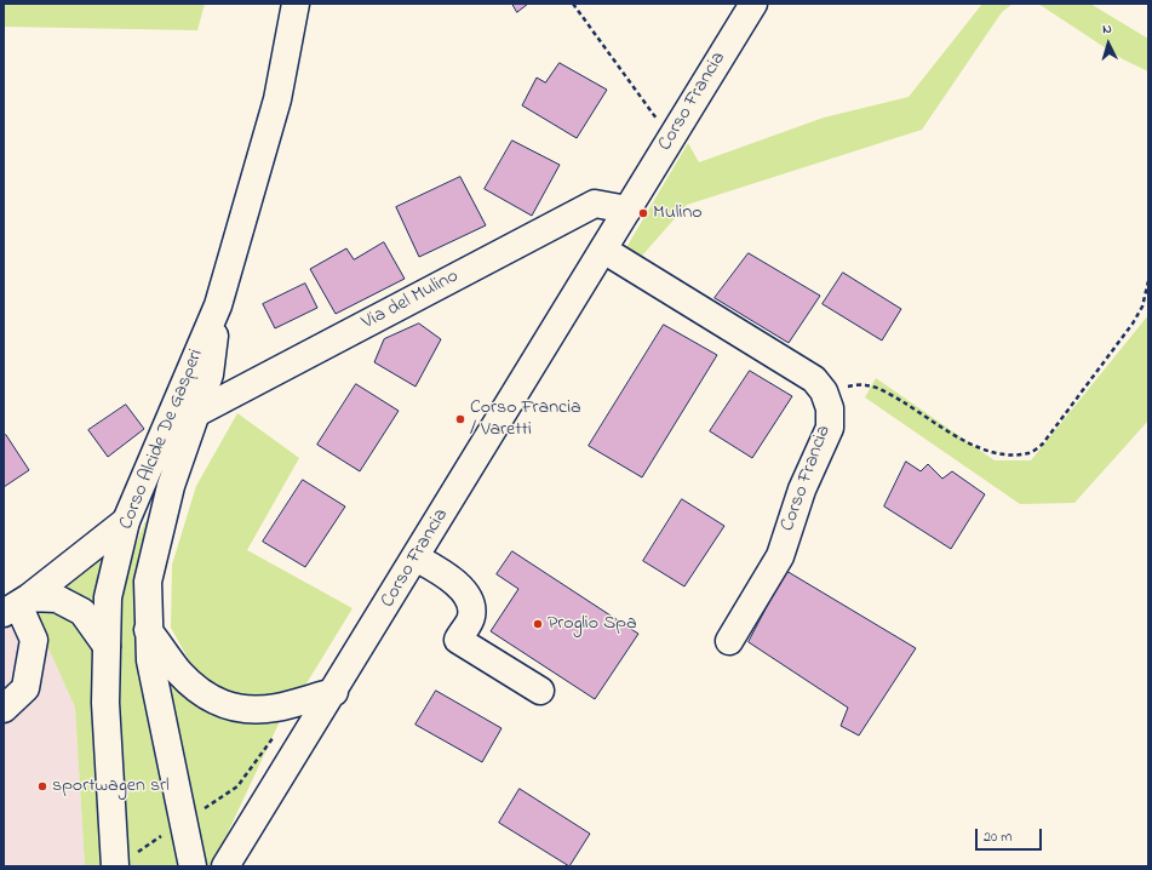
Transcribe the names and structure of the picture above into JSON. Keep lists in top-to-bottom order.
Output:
{
  "streets": {
    "main road": ["Corso Francia", "Via del Mulino", "Corso Alcide De Gasperi"]
  },
  "crossings": [
    ["Corso Francia", "Via del Mulino"],
    ["Via del Mulino", "Corso Alcide De Gasperi"]
  ],
  "places": [
    "Mulino",
    "Corso Francia / Varetti",
    "Proglio Spa",
    "sportwagen srl"
  ],
  "scale_bar": "20 m",
  "north": "top"
}
